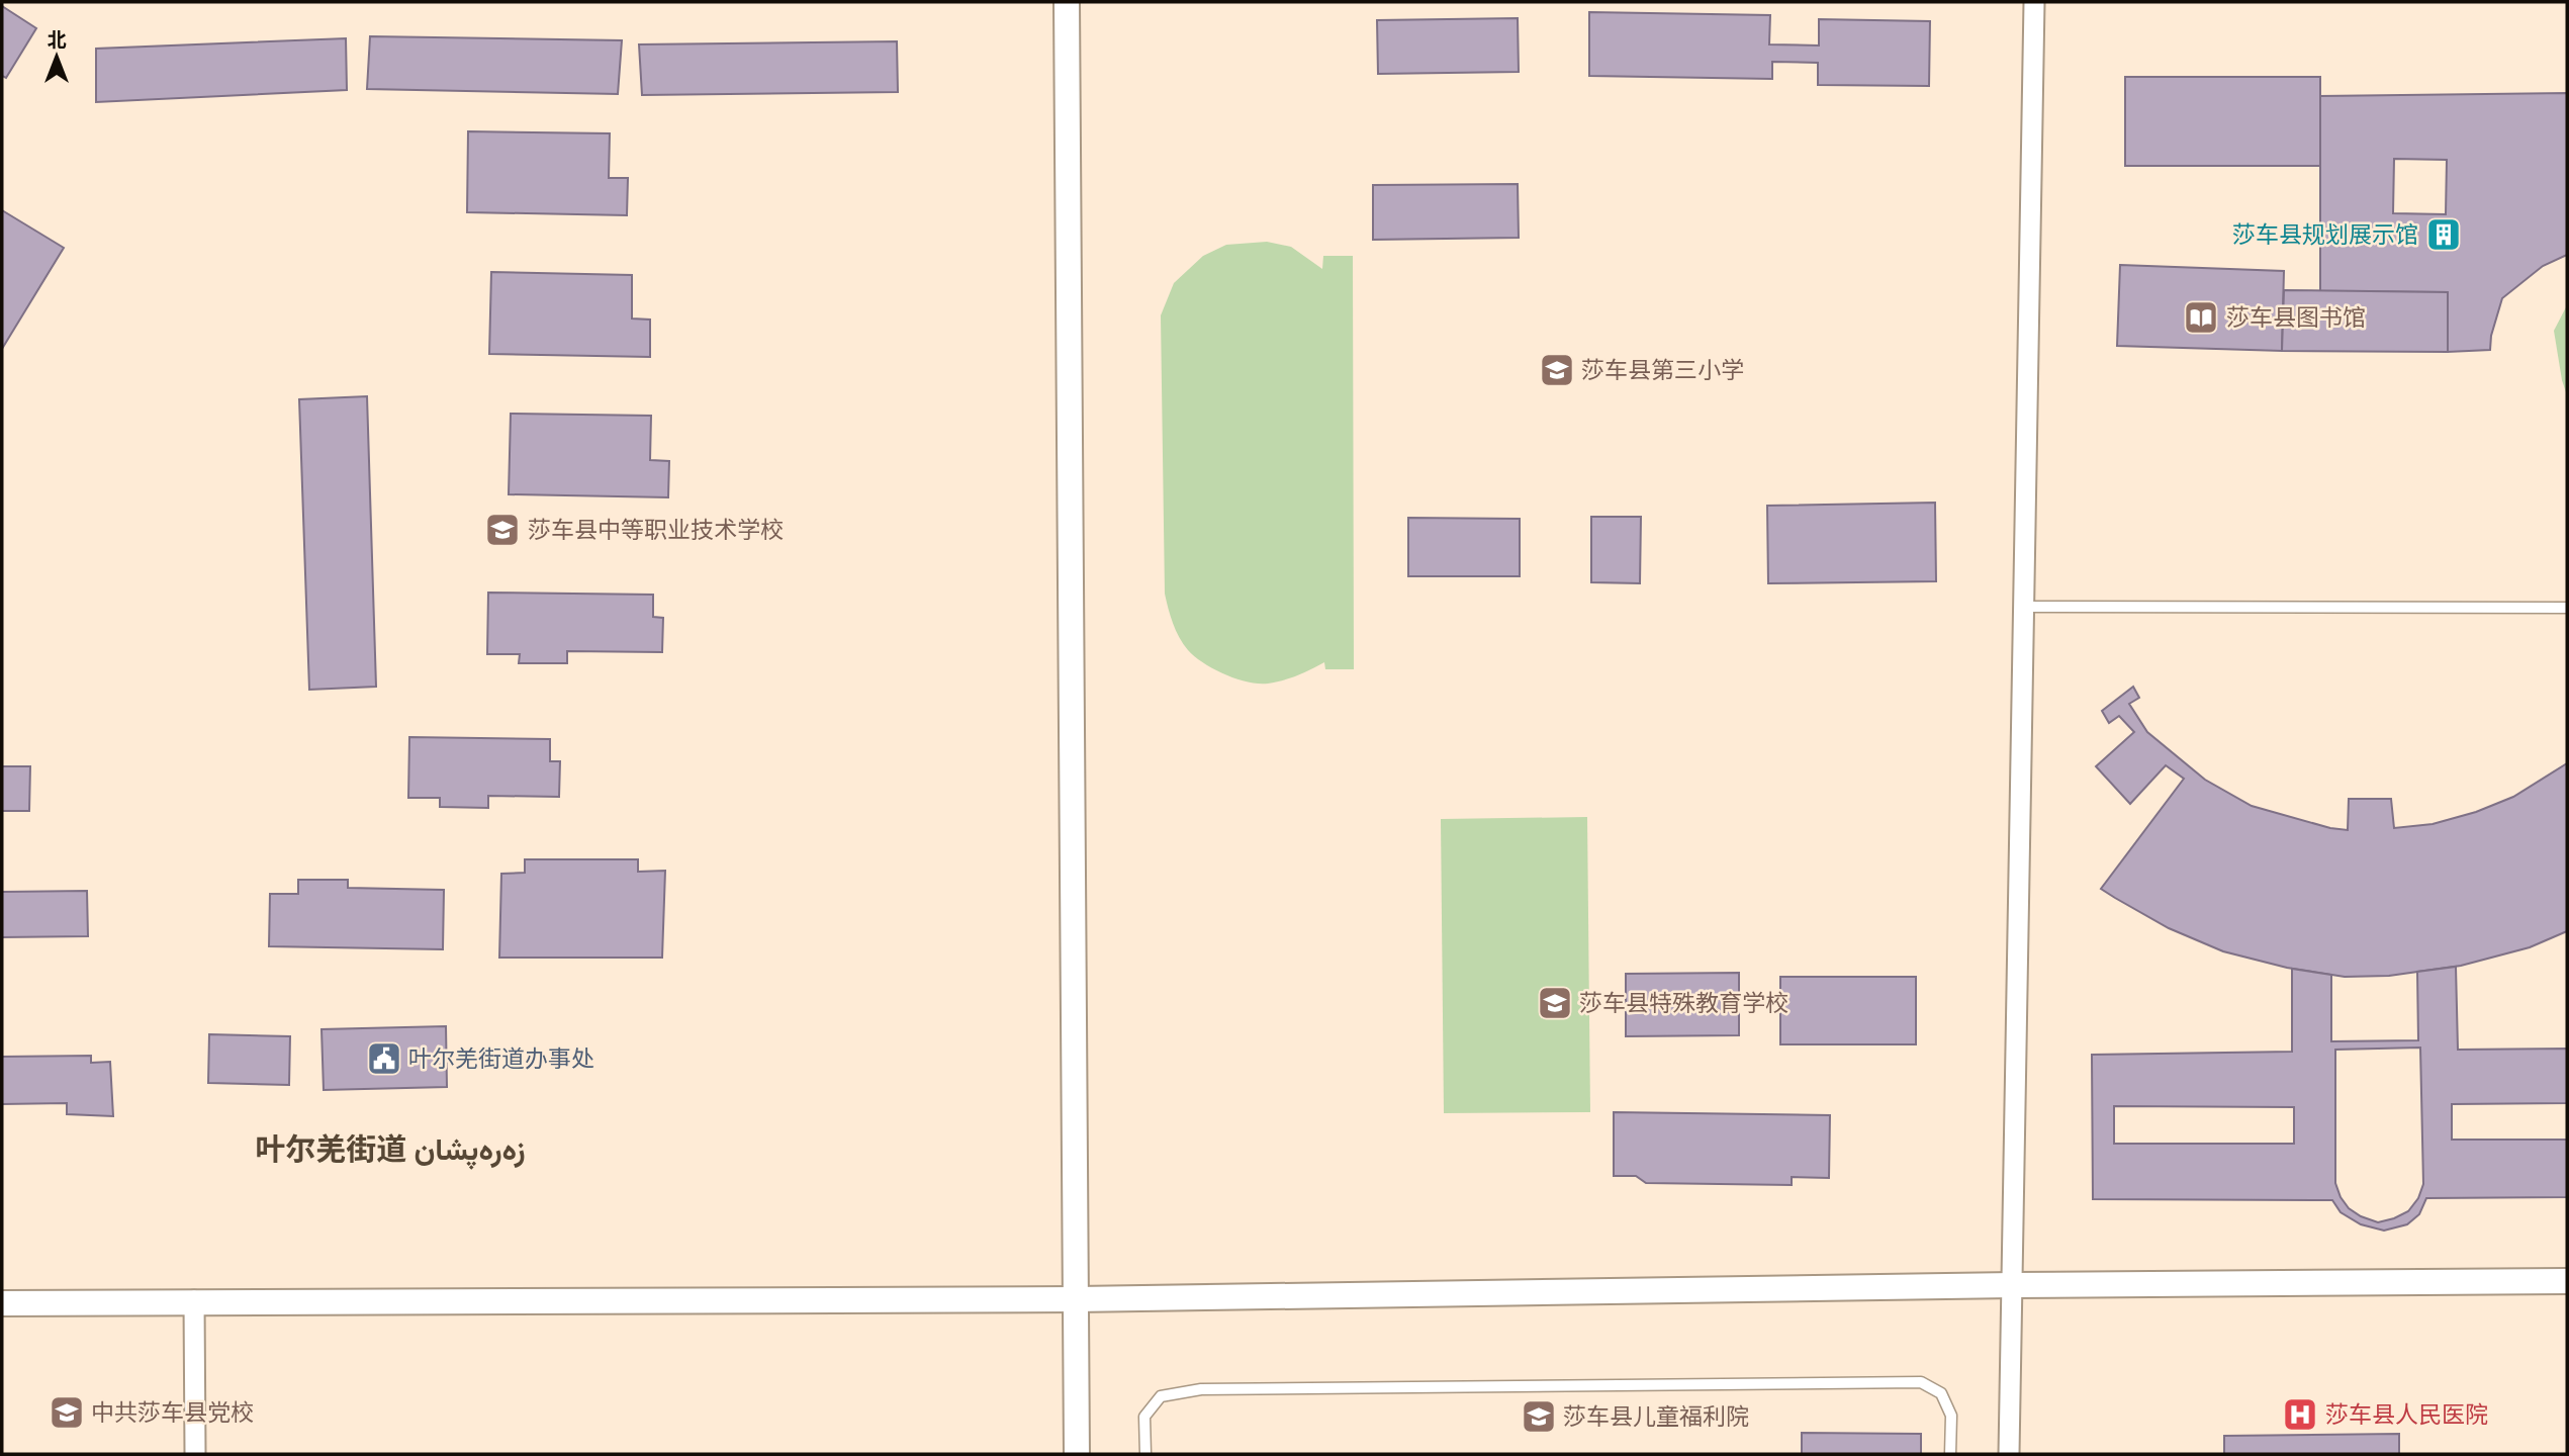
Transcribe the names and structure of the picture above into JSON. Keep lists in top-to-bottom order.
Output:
{
  "districts": ["叶尔羌街道 زەرەپشان"],
  "places": {
    "building": ["莎车县规划展示馆"],
    "library": ["莎车县图书馆"],
    "school or university": [
      "莎车县第三小学",
      "莎车县中等职业技术学校",
      "莎车县特殊教育学校",
      "中共莎车县党校",
      "莎车县儿童福利院"
    ],
    "public building": ["叶尔羌街道办事处"],
    "hospital": ["莎车县人民医院"]
  },
  "north": "top"
}
